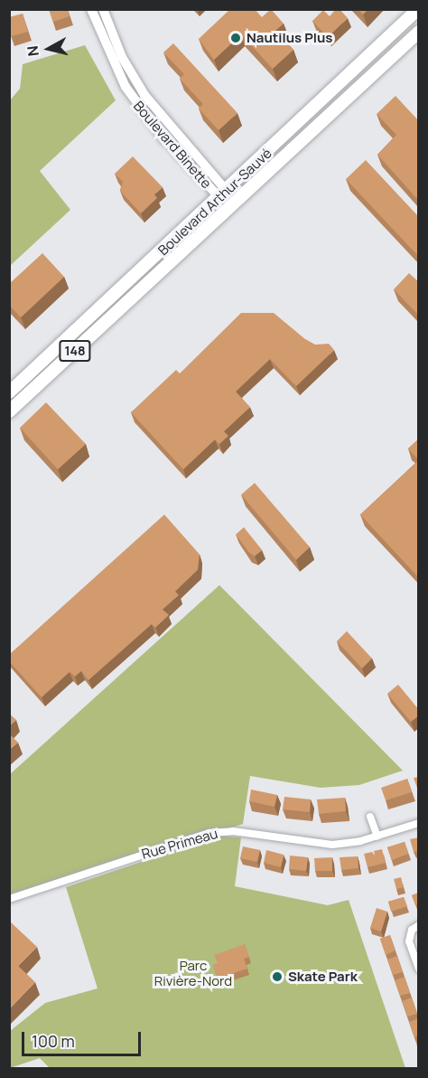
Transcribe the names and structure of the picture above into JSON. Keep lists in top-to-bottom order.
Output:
{
  "streets": {
    "main road": ["Boulevard Arthur-Sauvé", "148"],
    "street": ["Boulevard Binette", "Rue Primeau"]
  },
  "crossings": [
    ["Boulevard Binette", "Boulevard Arthur-Sauvé"]
  ],
  "parks": ["Parc Rivière-Nord"],
  "places": ["Nautilus Plus", "Skate Park"],
  "scale_bar": "100 m",
  "north": "left"
}
